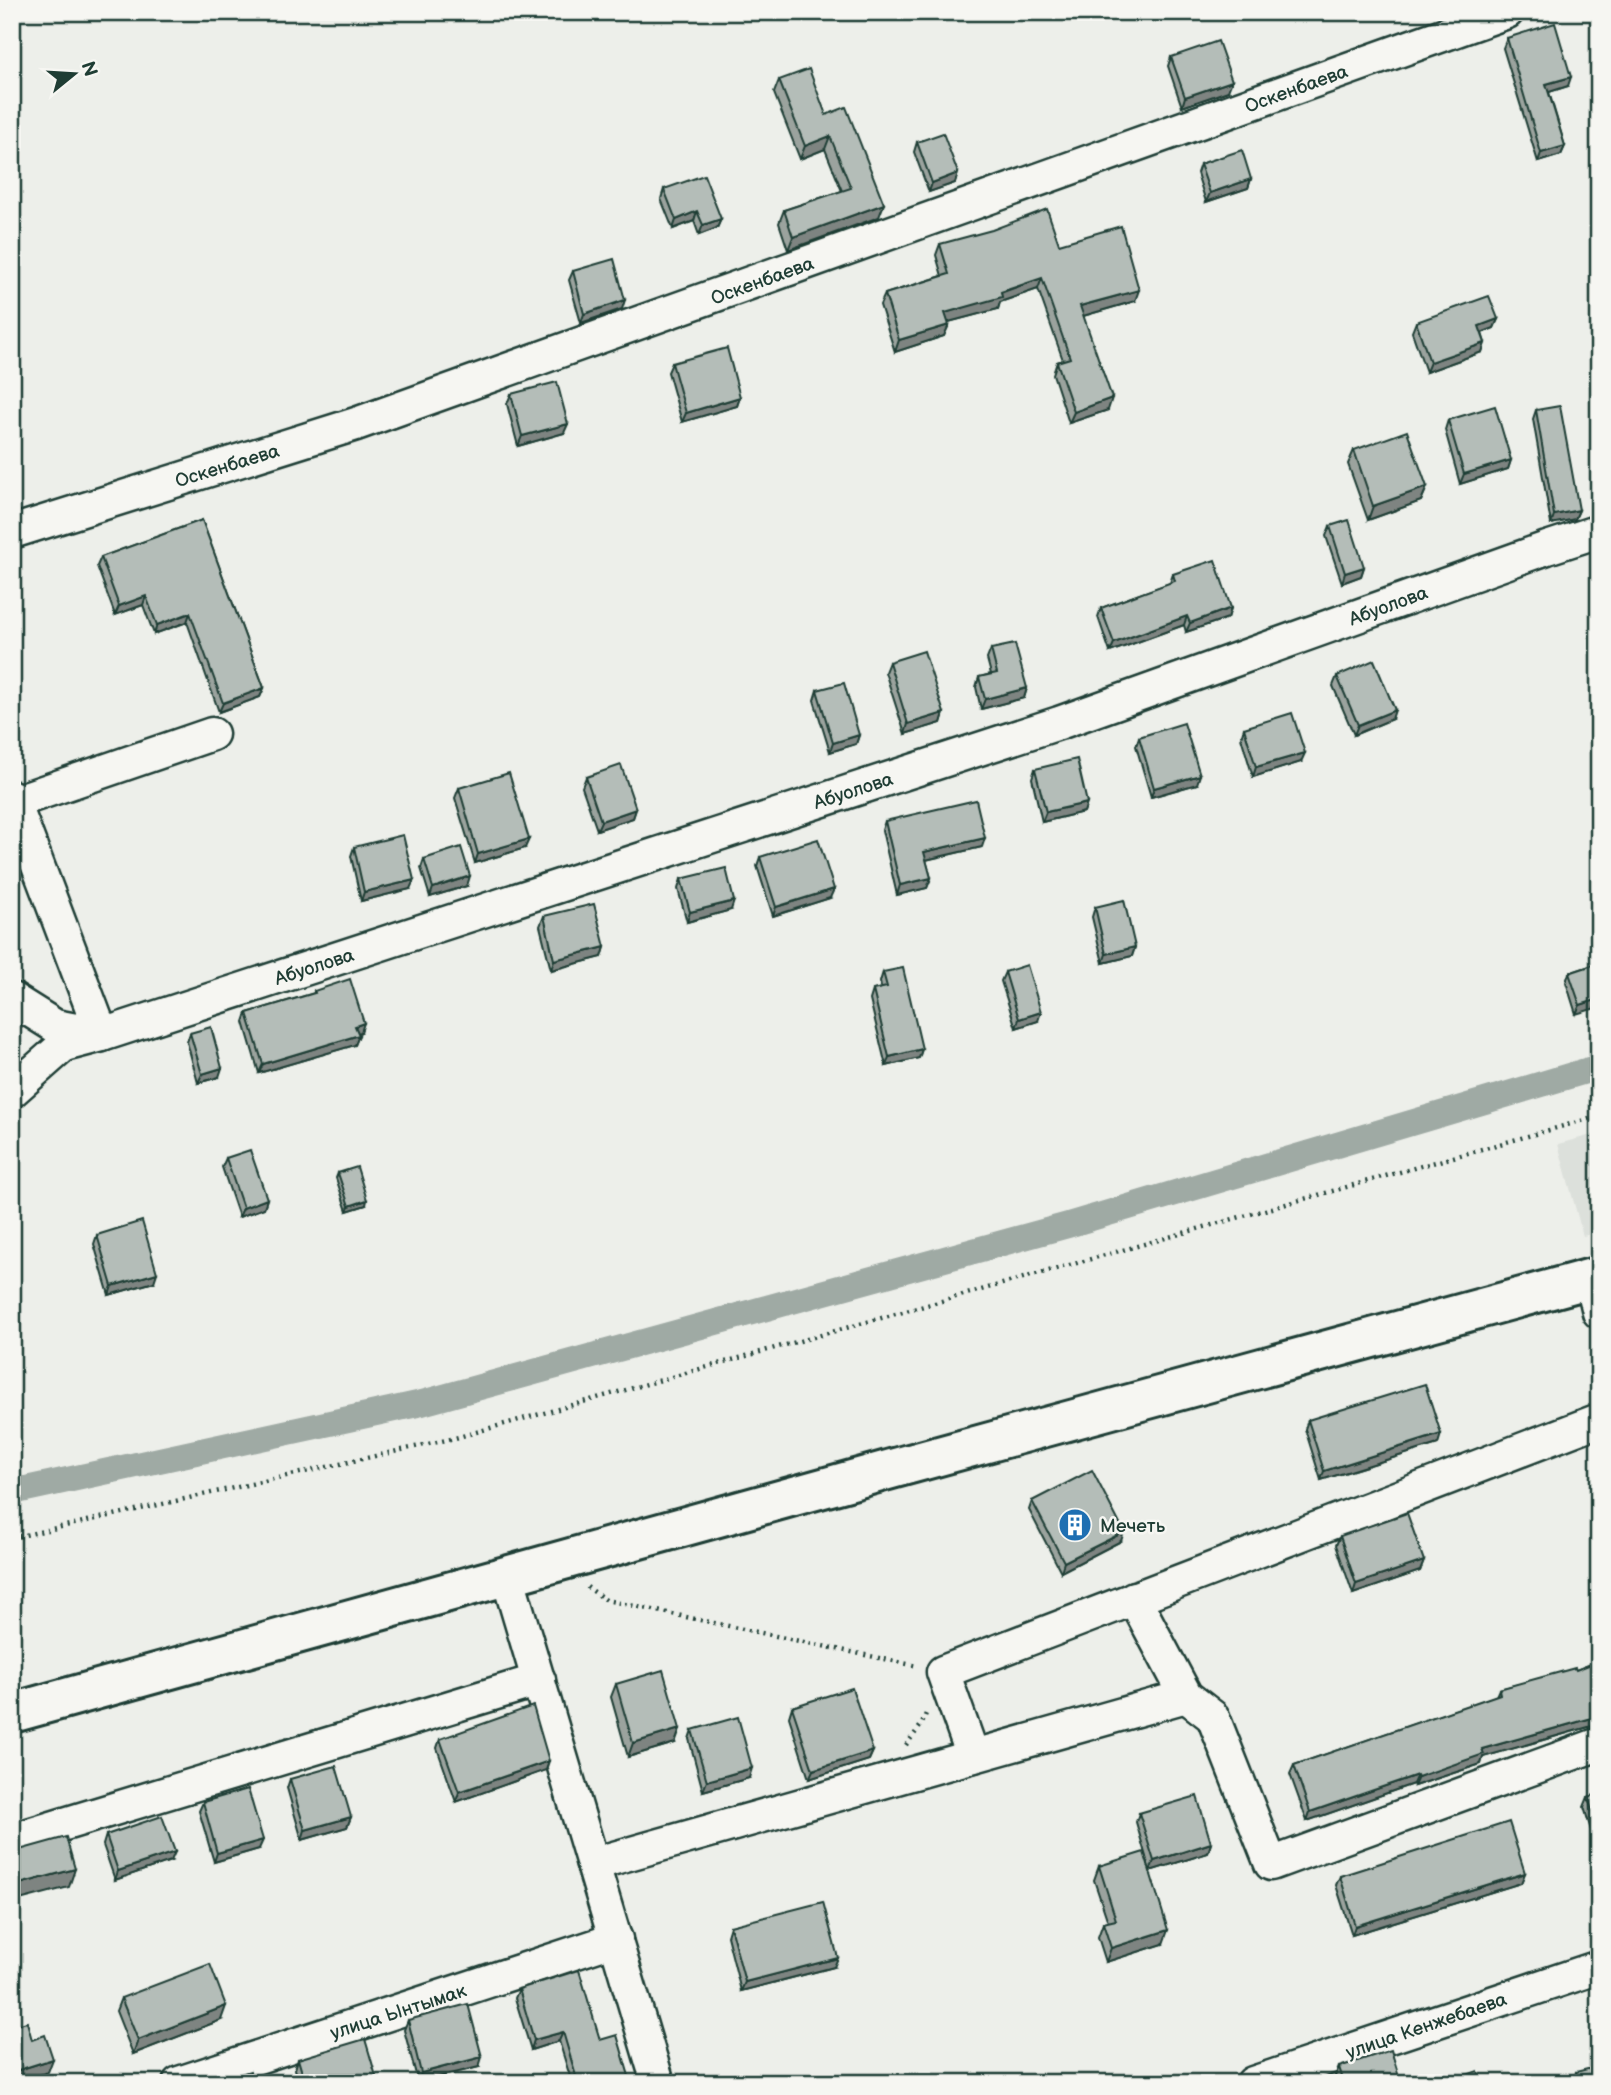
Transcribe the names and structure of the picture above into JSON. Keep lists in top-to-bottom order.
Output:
{
  "streets": {
    "street": [
      "Оскенбаева",
      "Абуолова",
      "улица Ынтымак",
      "улица Кенжебаева"
    ]
  },
  "places": {
    "building": ["Мечеть"]
  },
  "north": "right"
}
